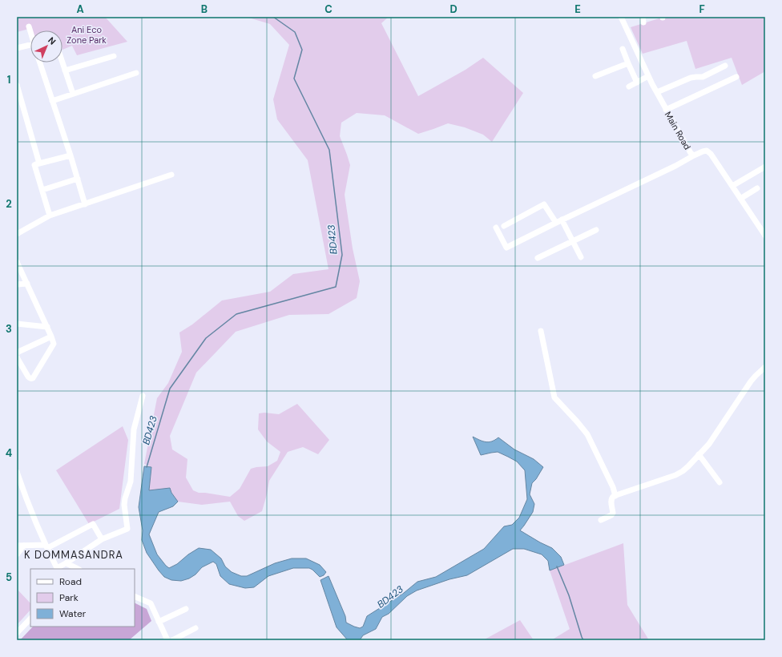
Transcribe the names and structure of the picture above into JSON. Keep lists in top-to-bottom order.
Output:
{
  "streets": {
    "street": ["Main Road"]
  },
  "districts": ["K DOMMASANDRA"],
  "water": ["BD423"],
  "parks": ["Ani Eco Zone Park"],
  "legend": ["Road", "Park", "Water"],
  "north": "top right",
  "grid": {
    "columns": [
      "A",
      "B",
      "C",
      "D",
      "E",
      "F"
    ],
    "rows": [
      "1",
      "2",
      "3",
      "4",
      "5"
    ]
  }
}
